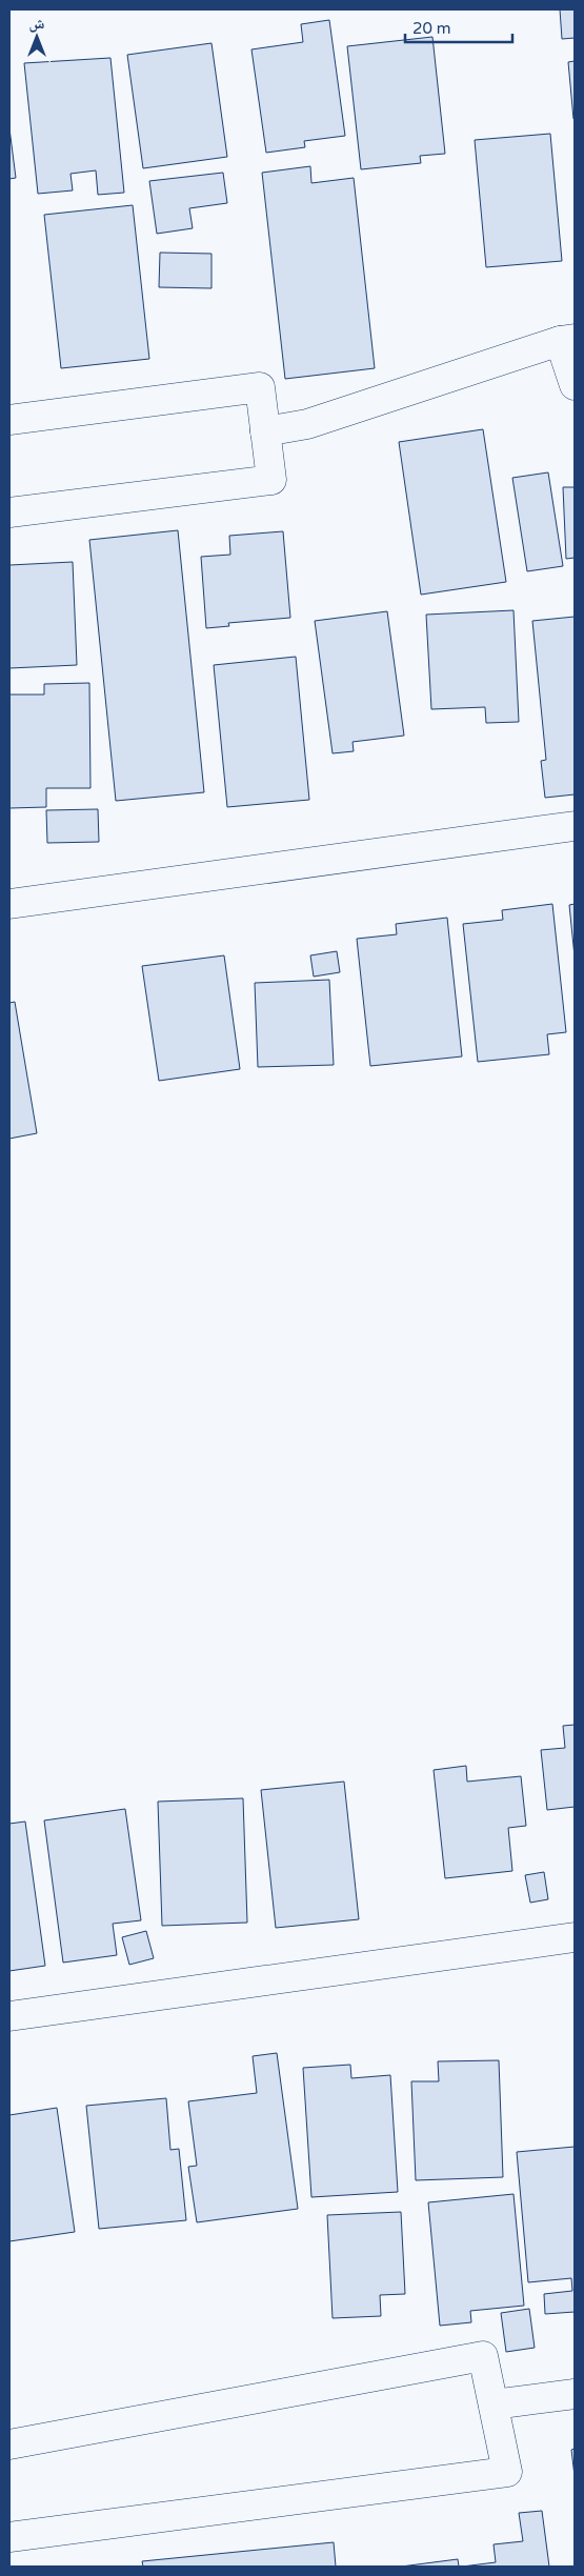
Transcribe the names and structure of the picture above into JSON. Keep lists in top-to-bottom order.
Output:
{
  "scale_bar": "20 m",
  "north": "top"
}
